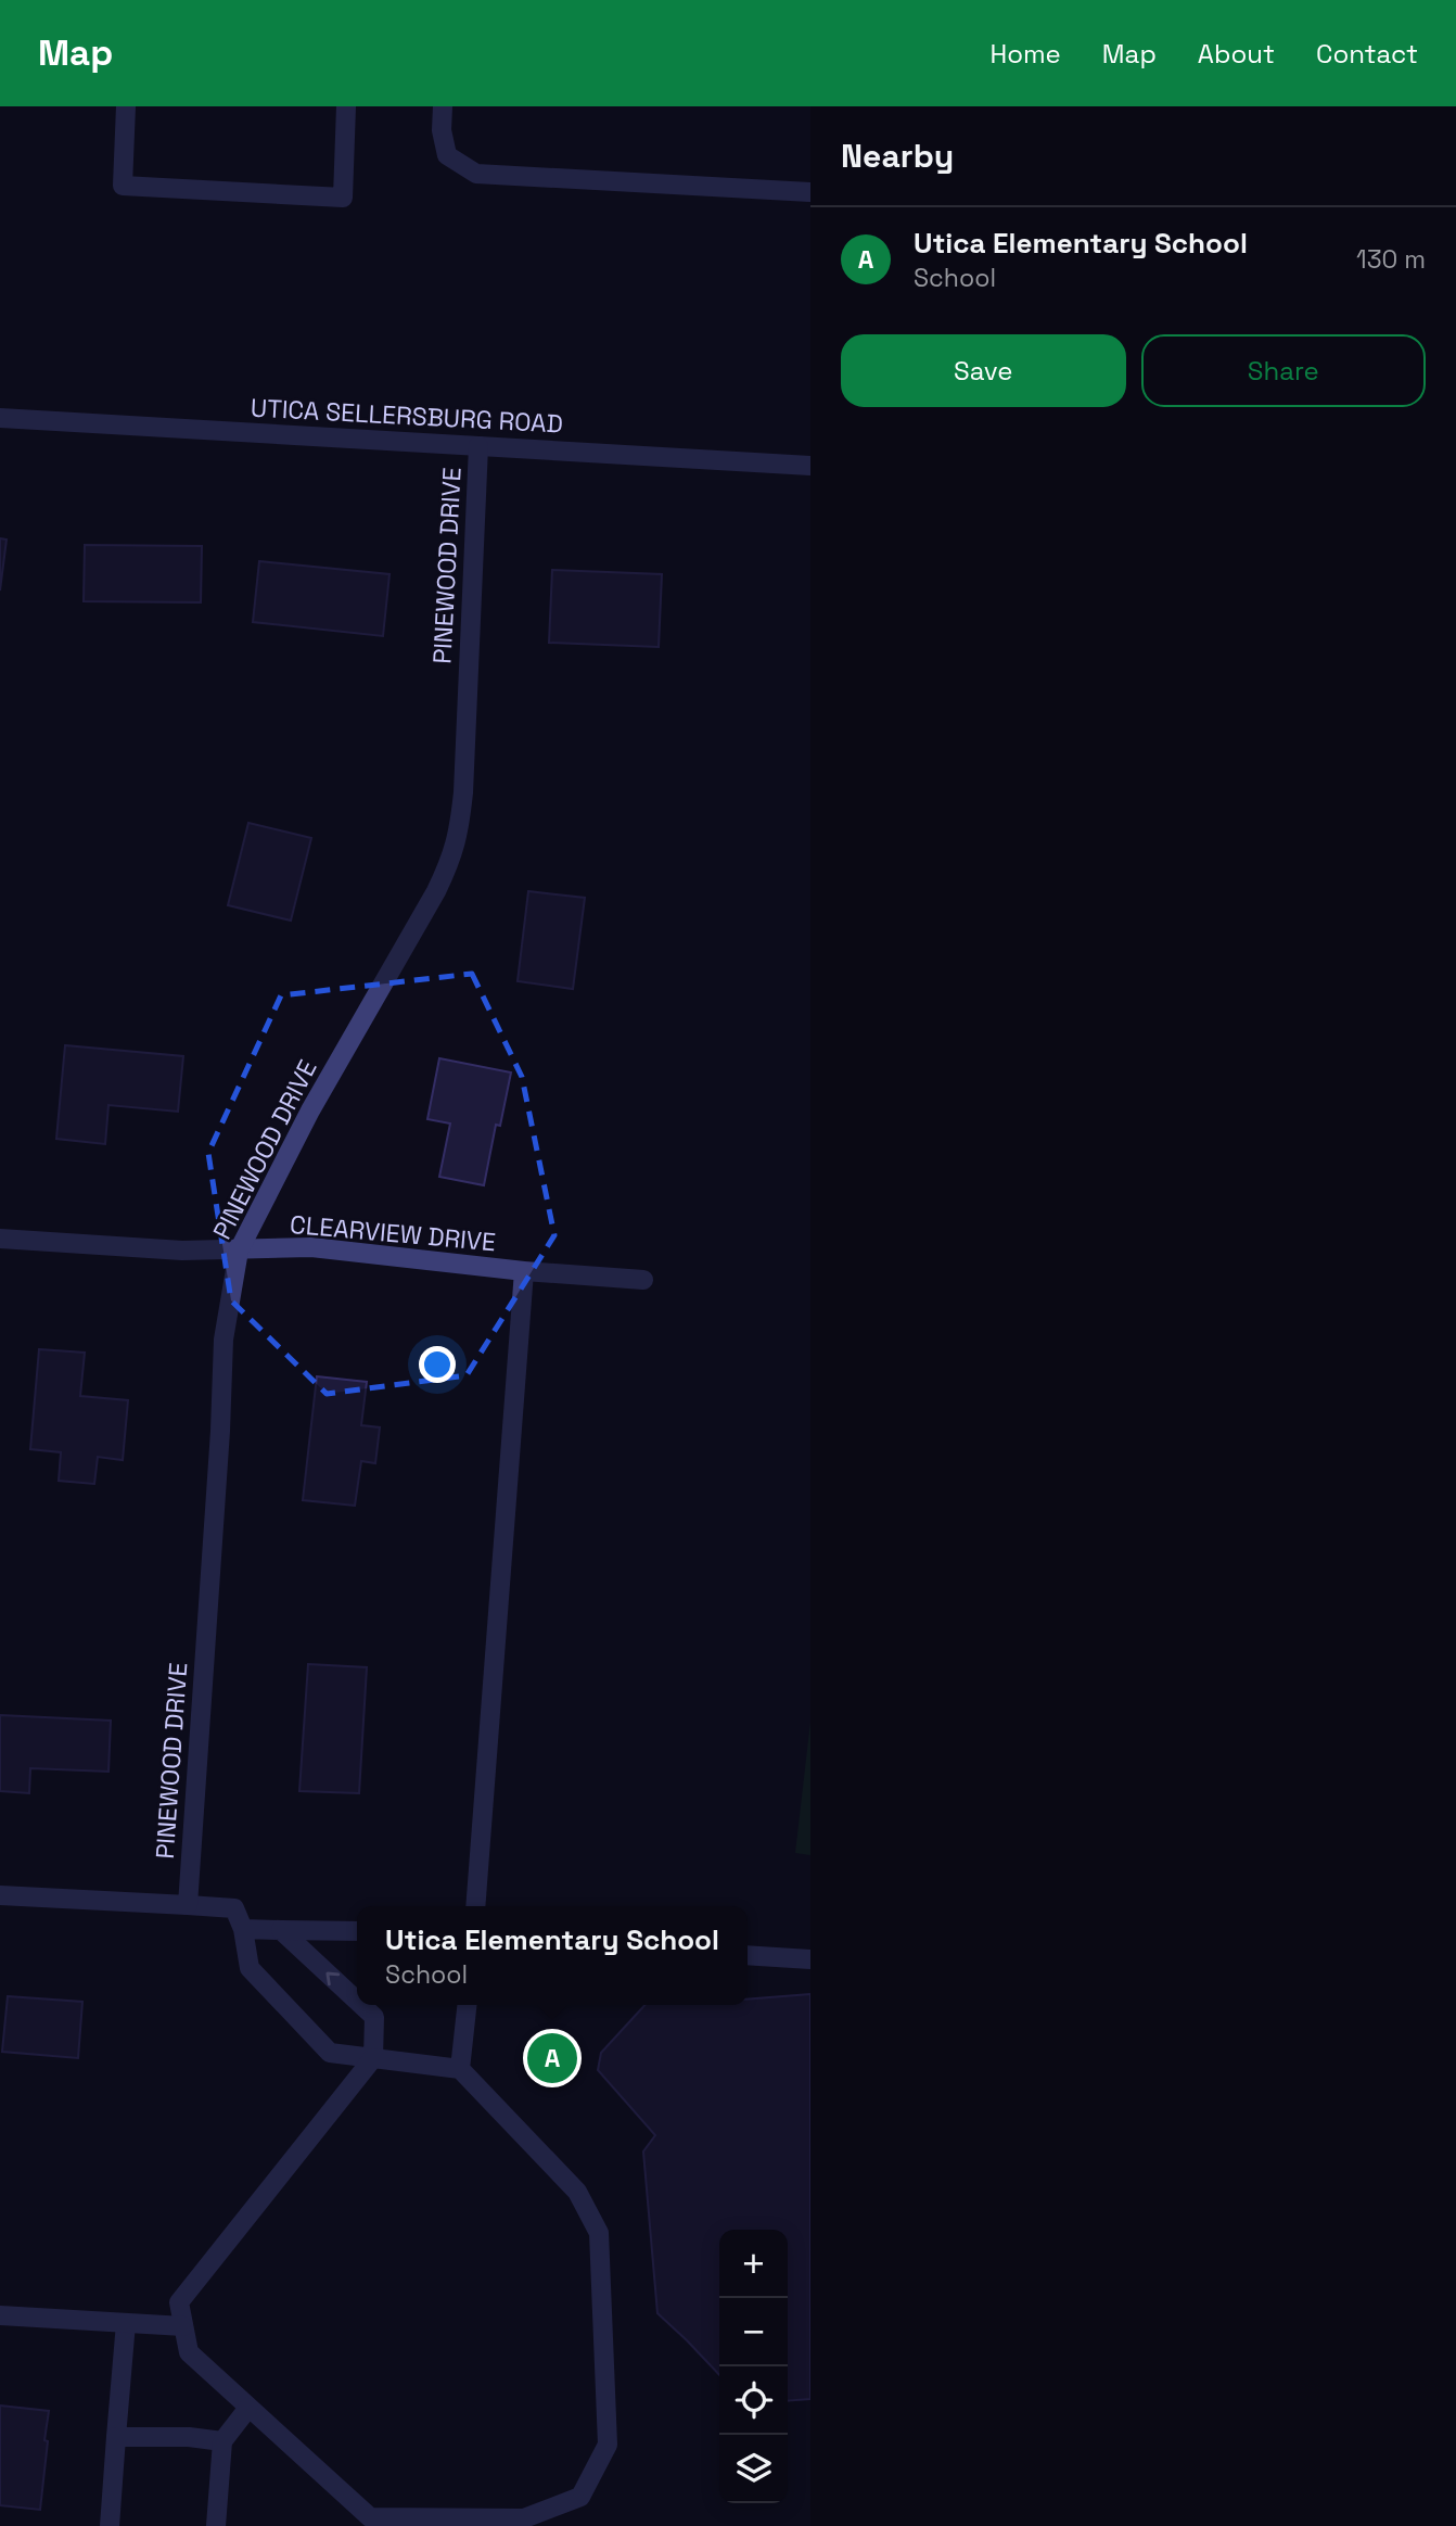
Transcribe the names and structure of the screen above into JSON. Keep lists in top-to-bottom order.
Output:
{
  "streets": {
    "street": ["UTICA SELLERSBURG ROAD", "PINEWOOD DRIVE", "CLEARVIEW DRIVE"]
  },
  "crossings": [
    ["UTICA SELLERSBURG ROAD", "PINEWOOD DRIVE"],
    ["PINEWOOD DRIVE", "CLEARVIEW DRIVE"]
  ],
  "page": {
    "header": "Map",
    "nav": [
      "Home",
      "Map",
      "About",
      "Contact"
    ],
    "heading": "Nearby",
    "list": [
      {
        "mark": "A",
        "name": "Utica Elementary School",
        "note": "School",
        "value": "130 m"
      }
    ],
    "buttons": ["Save", "Share"],
    "popup": ["Utica Elementary School", "School"],
    "pins": "A",
    "map_buttons": ["+", "−"]
  }
}
